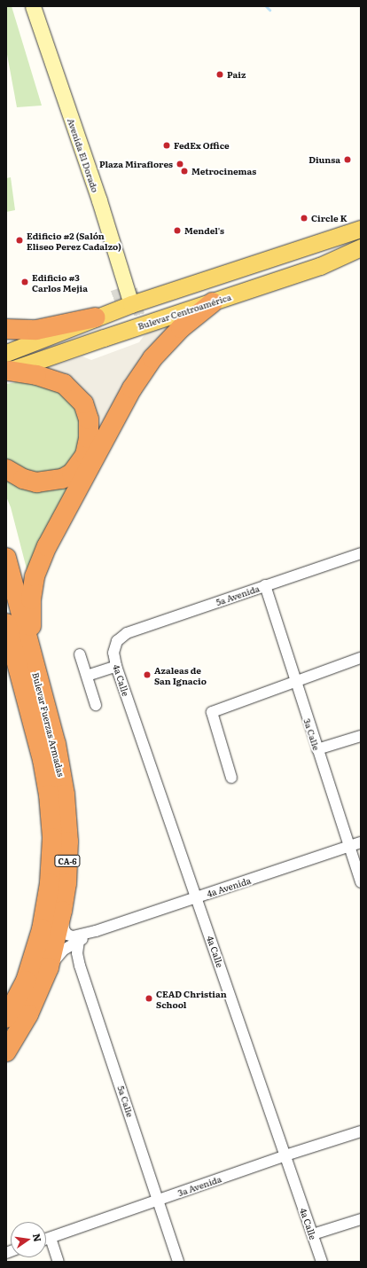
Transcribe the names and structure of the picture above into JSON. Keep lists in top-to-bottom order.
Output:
{
  "streets": {
    "highway": ["Bulevar Fuerzas Armadas", "CA-6"],
    "main road": ["Bulevar Centroamérica"],
    "street": [
      "Avenida El Dorado",
      "5a Avenida",
      "4a Calle",
      "3a Calle",
      "4a Avenida",
      "5a Calle",
      "3a Avenida"
    ]
  },
  "crossings": [
    ["5a Avenida", "4a Calle"],
    ["5a Avenida", "3a Calle"],
    ["4a Calle", "4a Avenida"],
    ["4a Calle", "3a Avenida"],
    ["Bulevar Fuerzas Armadas", "4a Avenida"],
    ["3a Calle", "4a Avenida"],
    ["4a Avenida", "5a Calle"],
    ["5a Calle", "3a Avenida"]
  ],
  "places": [
    "Paiz",
    "FedEx Office",
    "Diunsa",
    "Plaza Miraflores",
    "Metrocinemas",
    "Circle K",
    "Mendel's",
    "Edificio #2 (Salón Eliseo Perez Cadalzo)",
    "Edificio #3 Carlos Mejia",
    "Azaleas de San Ignacio",
    "CEAD Christian School"
  ],
  "north": "right"
}
